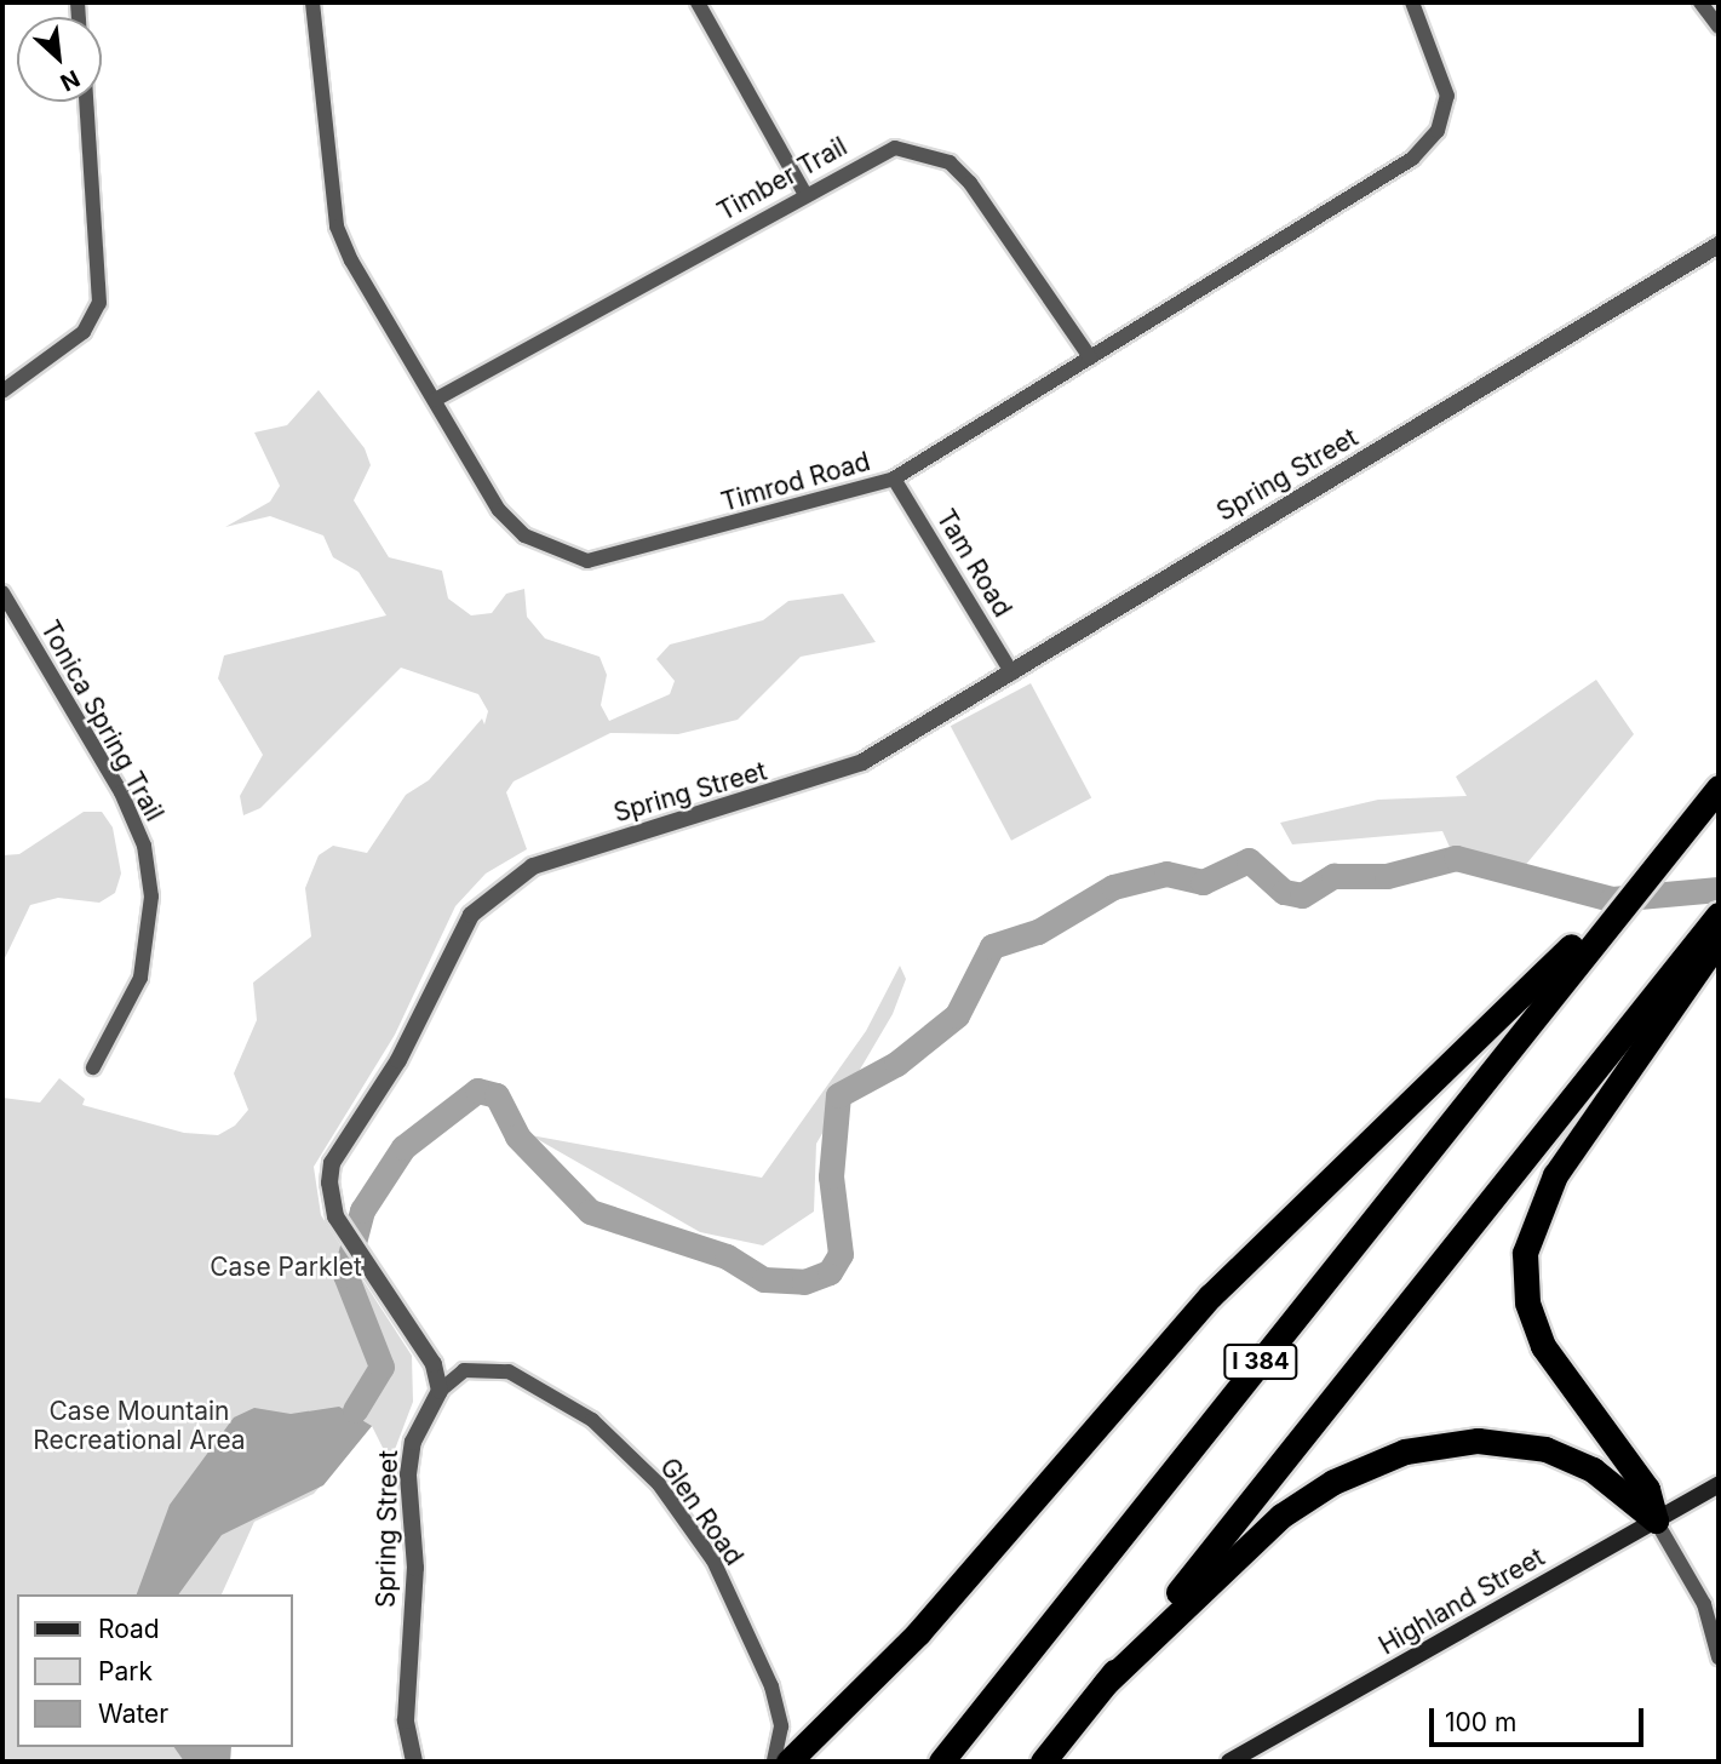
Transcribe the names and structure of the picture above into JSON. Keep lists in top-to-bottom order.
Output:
{
  "streets": {
    "highway": ["I 384"],
    "main road": ["Highland Street"],
    "street": [
      "Timber Trail",
      "Spring Street",
      "Timrod Road",
      "Tam Road",
      "Tonica Spring Trail",
      "Glen Road"
    ]
  },
  "crossings": [
    ["Timber Trail", "Timrod Road"],
    ["Spring Street", "Tam Road"],
    ["Spring Street", "Glen Road"],
    ["Timrod Road", "Tam Road"]
  ],
  "parks": ["Case Parklet", "Case Mountain Recreational Area"],
  "legend": ["Road", "Park", "Water"],
  "scale_bar": "100 m",
  "north": "bottom right"
}
